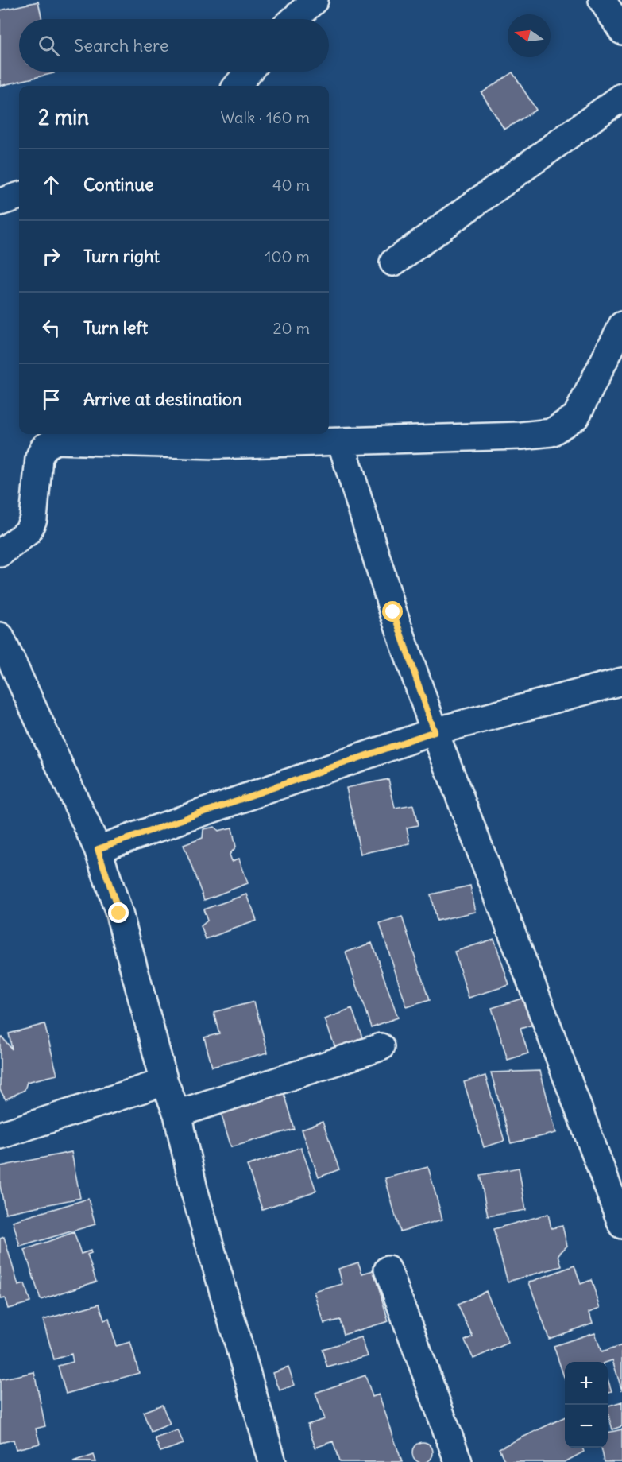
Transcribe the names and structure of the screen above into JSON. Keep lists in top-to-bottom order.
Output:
{
  "north": "left",
  "page": {
    "search": "Search here",
    "heading": ["2 min", "Walk · 160 m"],
    "list": [
      ["Continue", "40 m"],
      ["Turn right", "100 m"],
      ["Turn left", "20 m"],
      "Arrive at destination"
    ],
    "map_buttons": ["+", "−"]
  }
}
